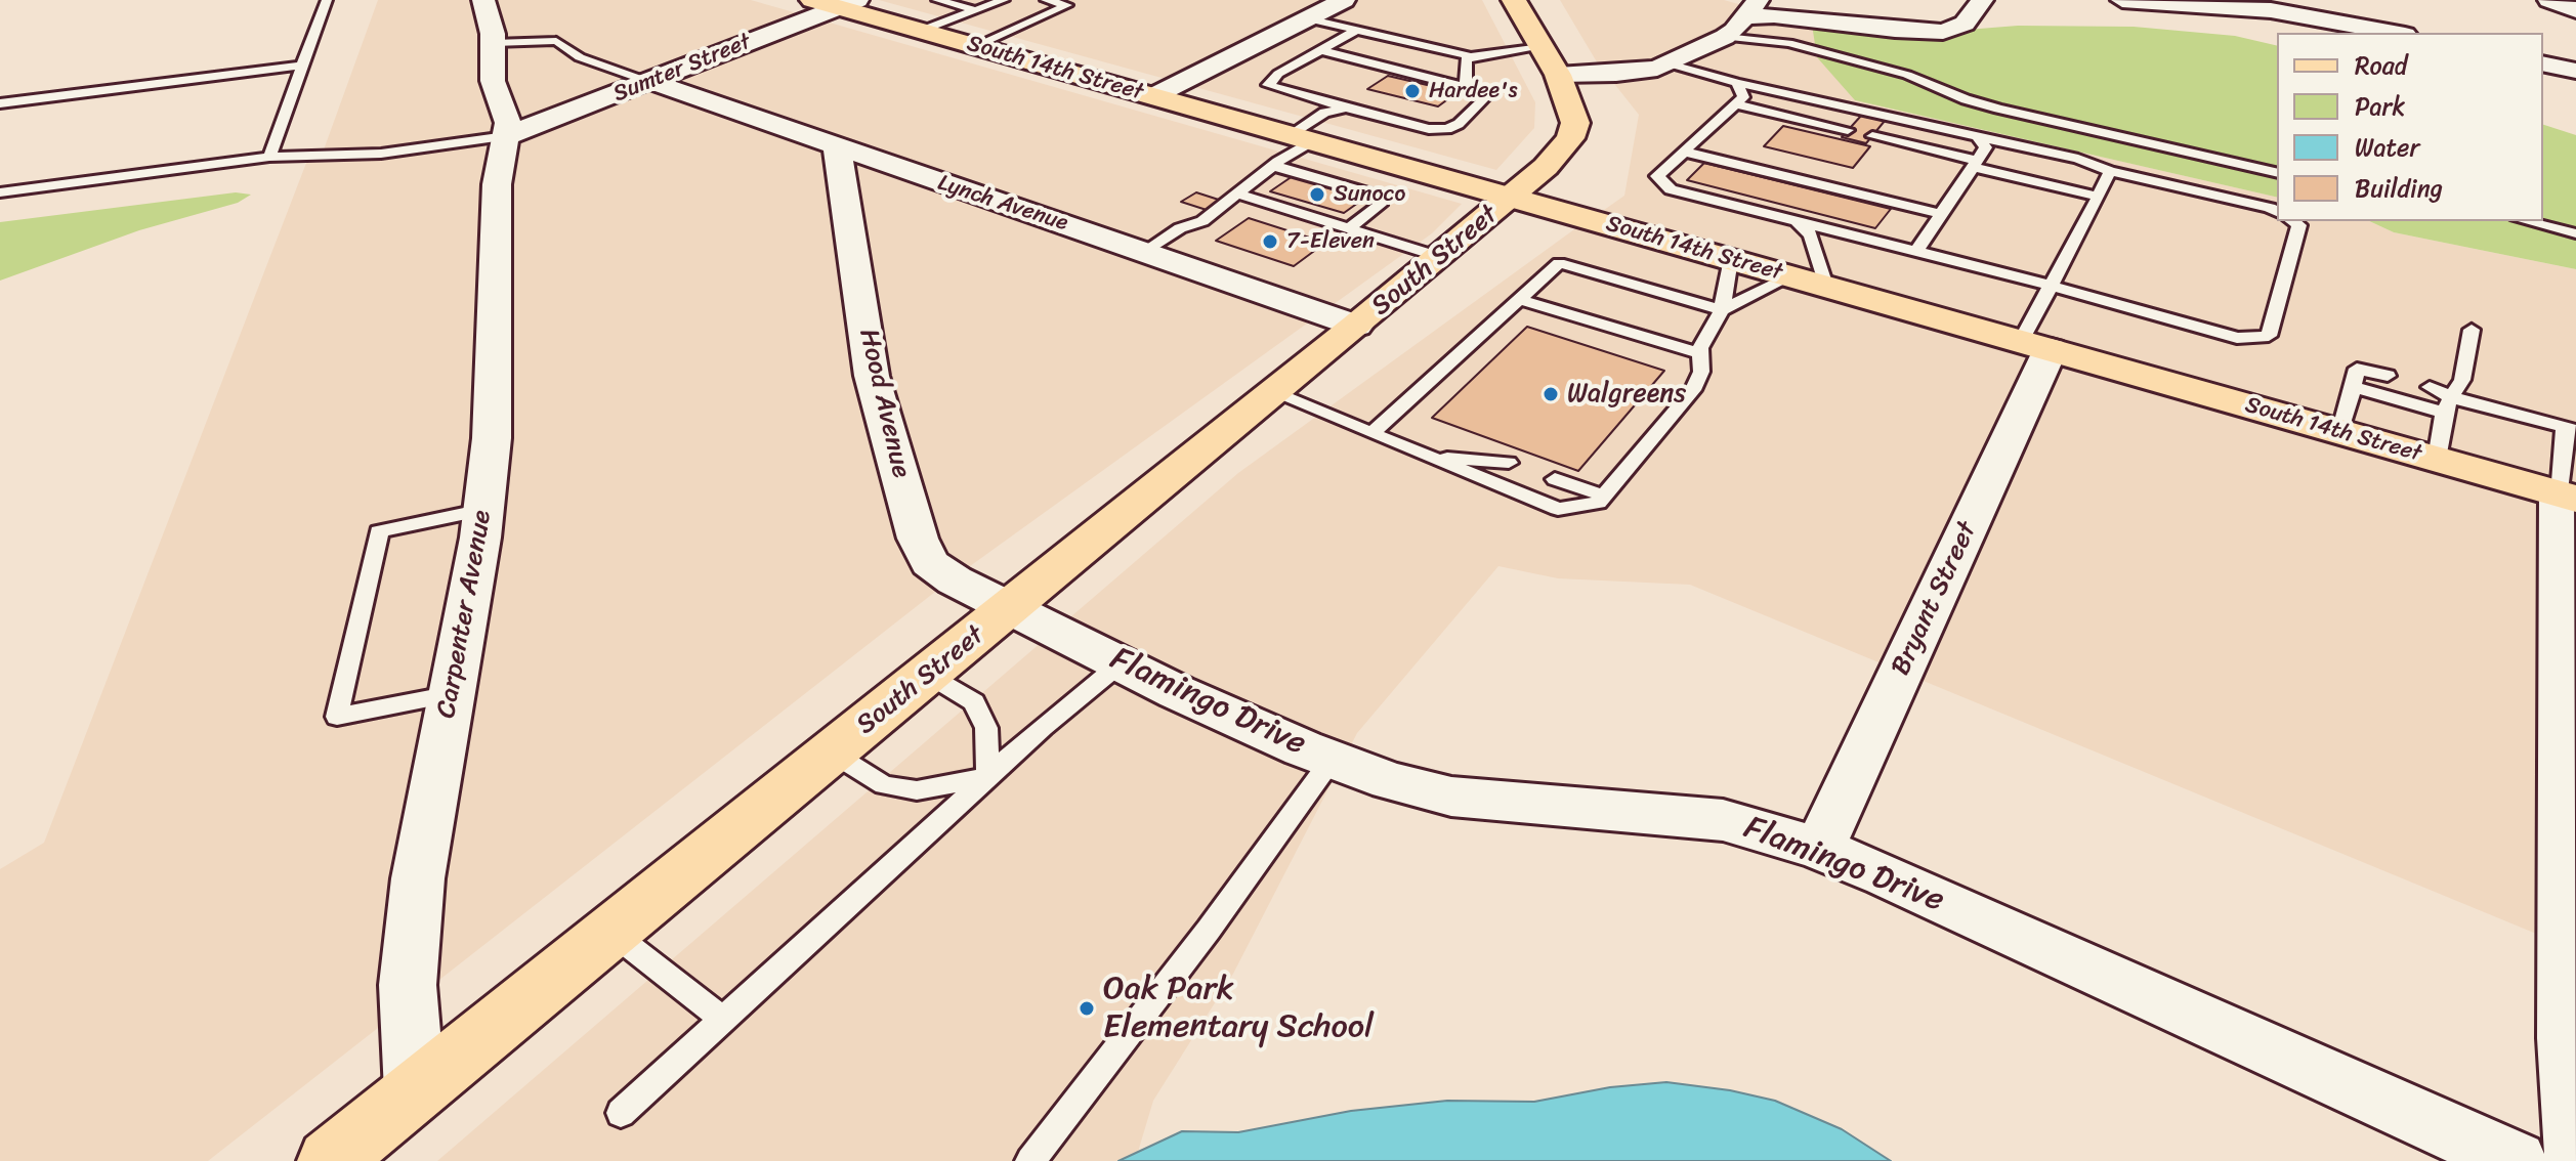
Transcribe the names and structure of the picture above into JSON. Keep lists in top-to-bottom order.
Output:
{
  "streets": {
    "main road": ["South 14th Street", "South Street"],
    "street": [
      "Sumter Street",
      "Lynch Avenue",
      "Hood Avenue",
      "Bryant Street",
      "Carpenter Avenue",
      "Flamingo Drive"
    ]
  },
  "crossings": [
    ["Sumter Street", "South 14th Street"],
    ["Sumter Street", "Lynch Avenue"],
    ["Sumter Street", "Carpenter Avenue"],
    ["South 14th Street", "South Street"],
    ["South 14th Street", "Bryant Street"],
    ["Lynch Avenue", "South Street"],
    ["Lynch Avenue", "Hood Avenue"],
    ["South Street", "Hood Avenue"],
    ["South Street", "Carpenter Avenue"],
    ["South Street", "Flamingo Drive"],
    ["Hood Avenue", "Flamingo Drive"],
    ["Bryant Street", "Flamingo Drive"]
  ],
  "places": [
    "Hardee's",
    "Sunoco",
    "7-Eleven",
    "Walgreens",
    "Oak Park Elementary School"
  ],
  "legend": [
    "Road",
    "Park",
    "Water",
    "Building"
  ]
}
